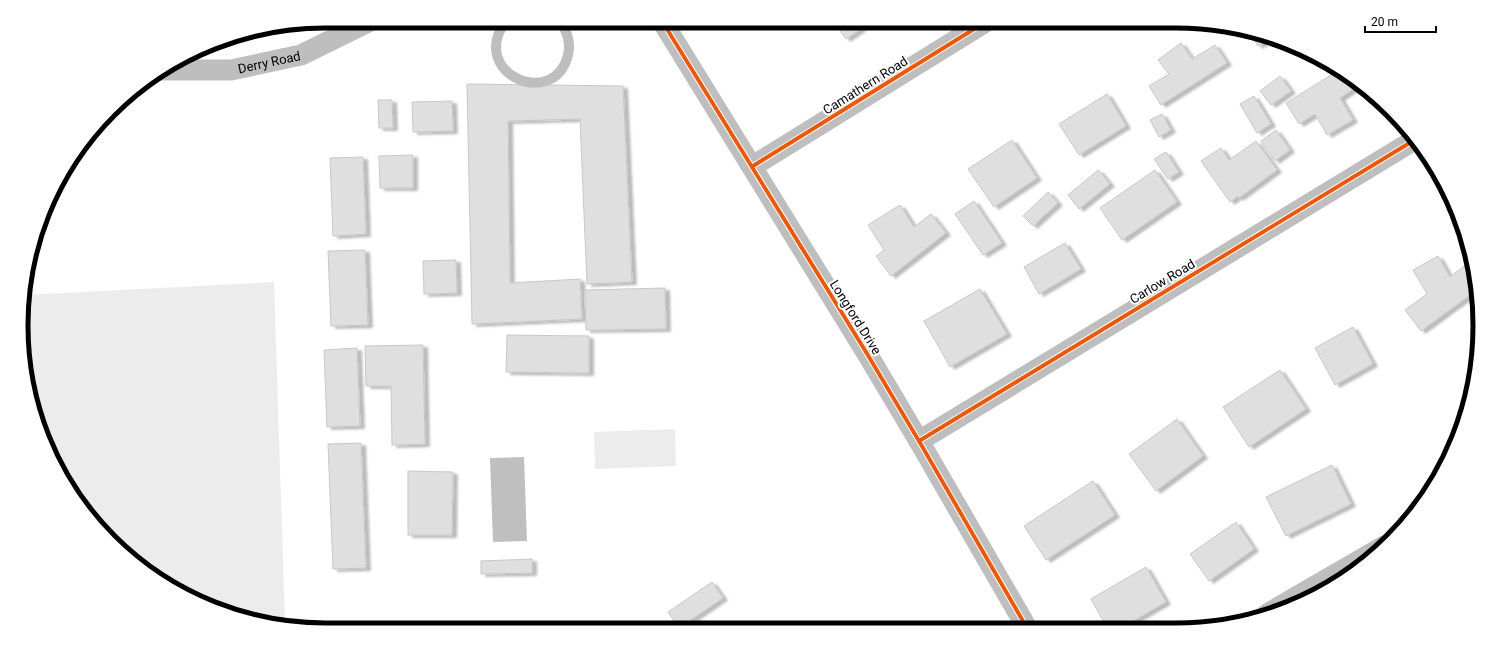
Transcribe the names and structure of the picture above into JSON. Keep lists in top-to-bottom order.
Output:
{
  "streets": {
    "street": [
      "Derry Road",
      "Camathern Road",
      "Carlow Road",
      "Longford Drive"
    ]
  },
  "crossings": [
    ["Camathern Road", "Longford Drive"],
    ["Carlow Road", "Longford Drive"]
  ],
  "scale_bar": "20 m"
}
